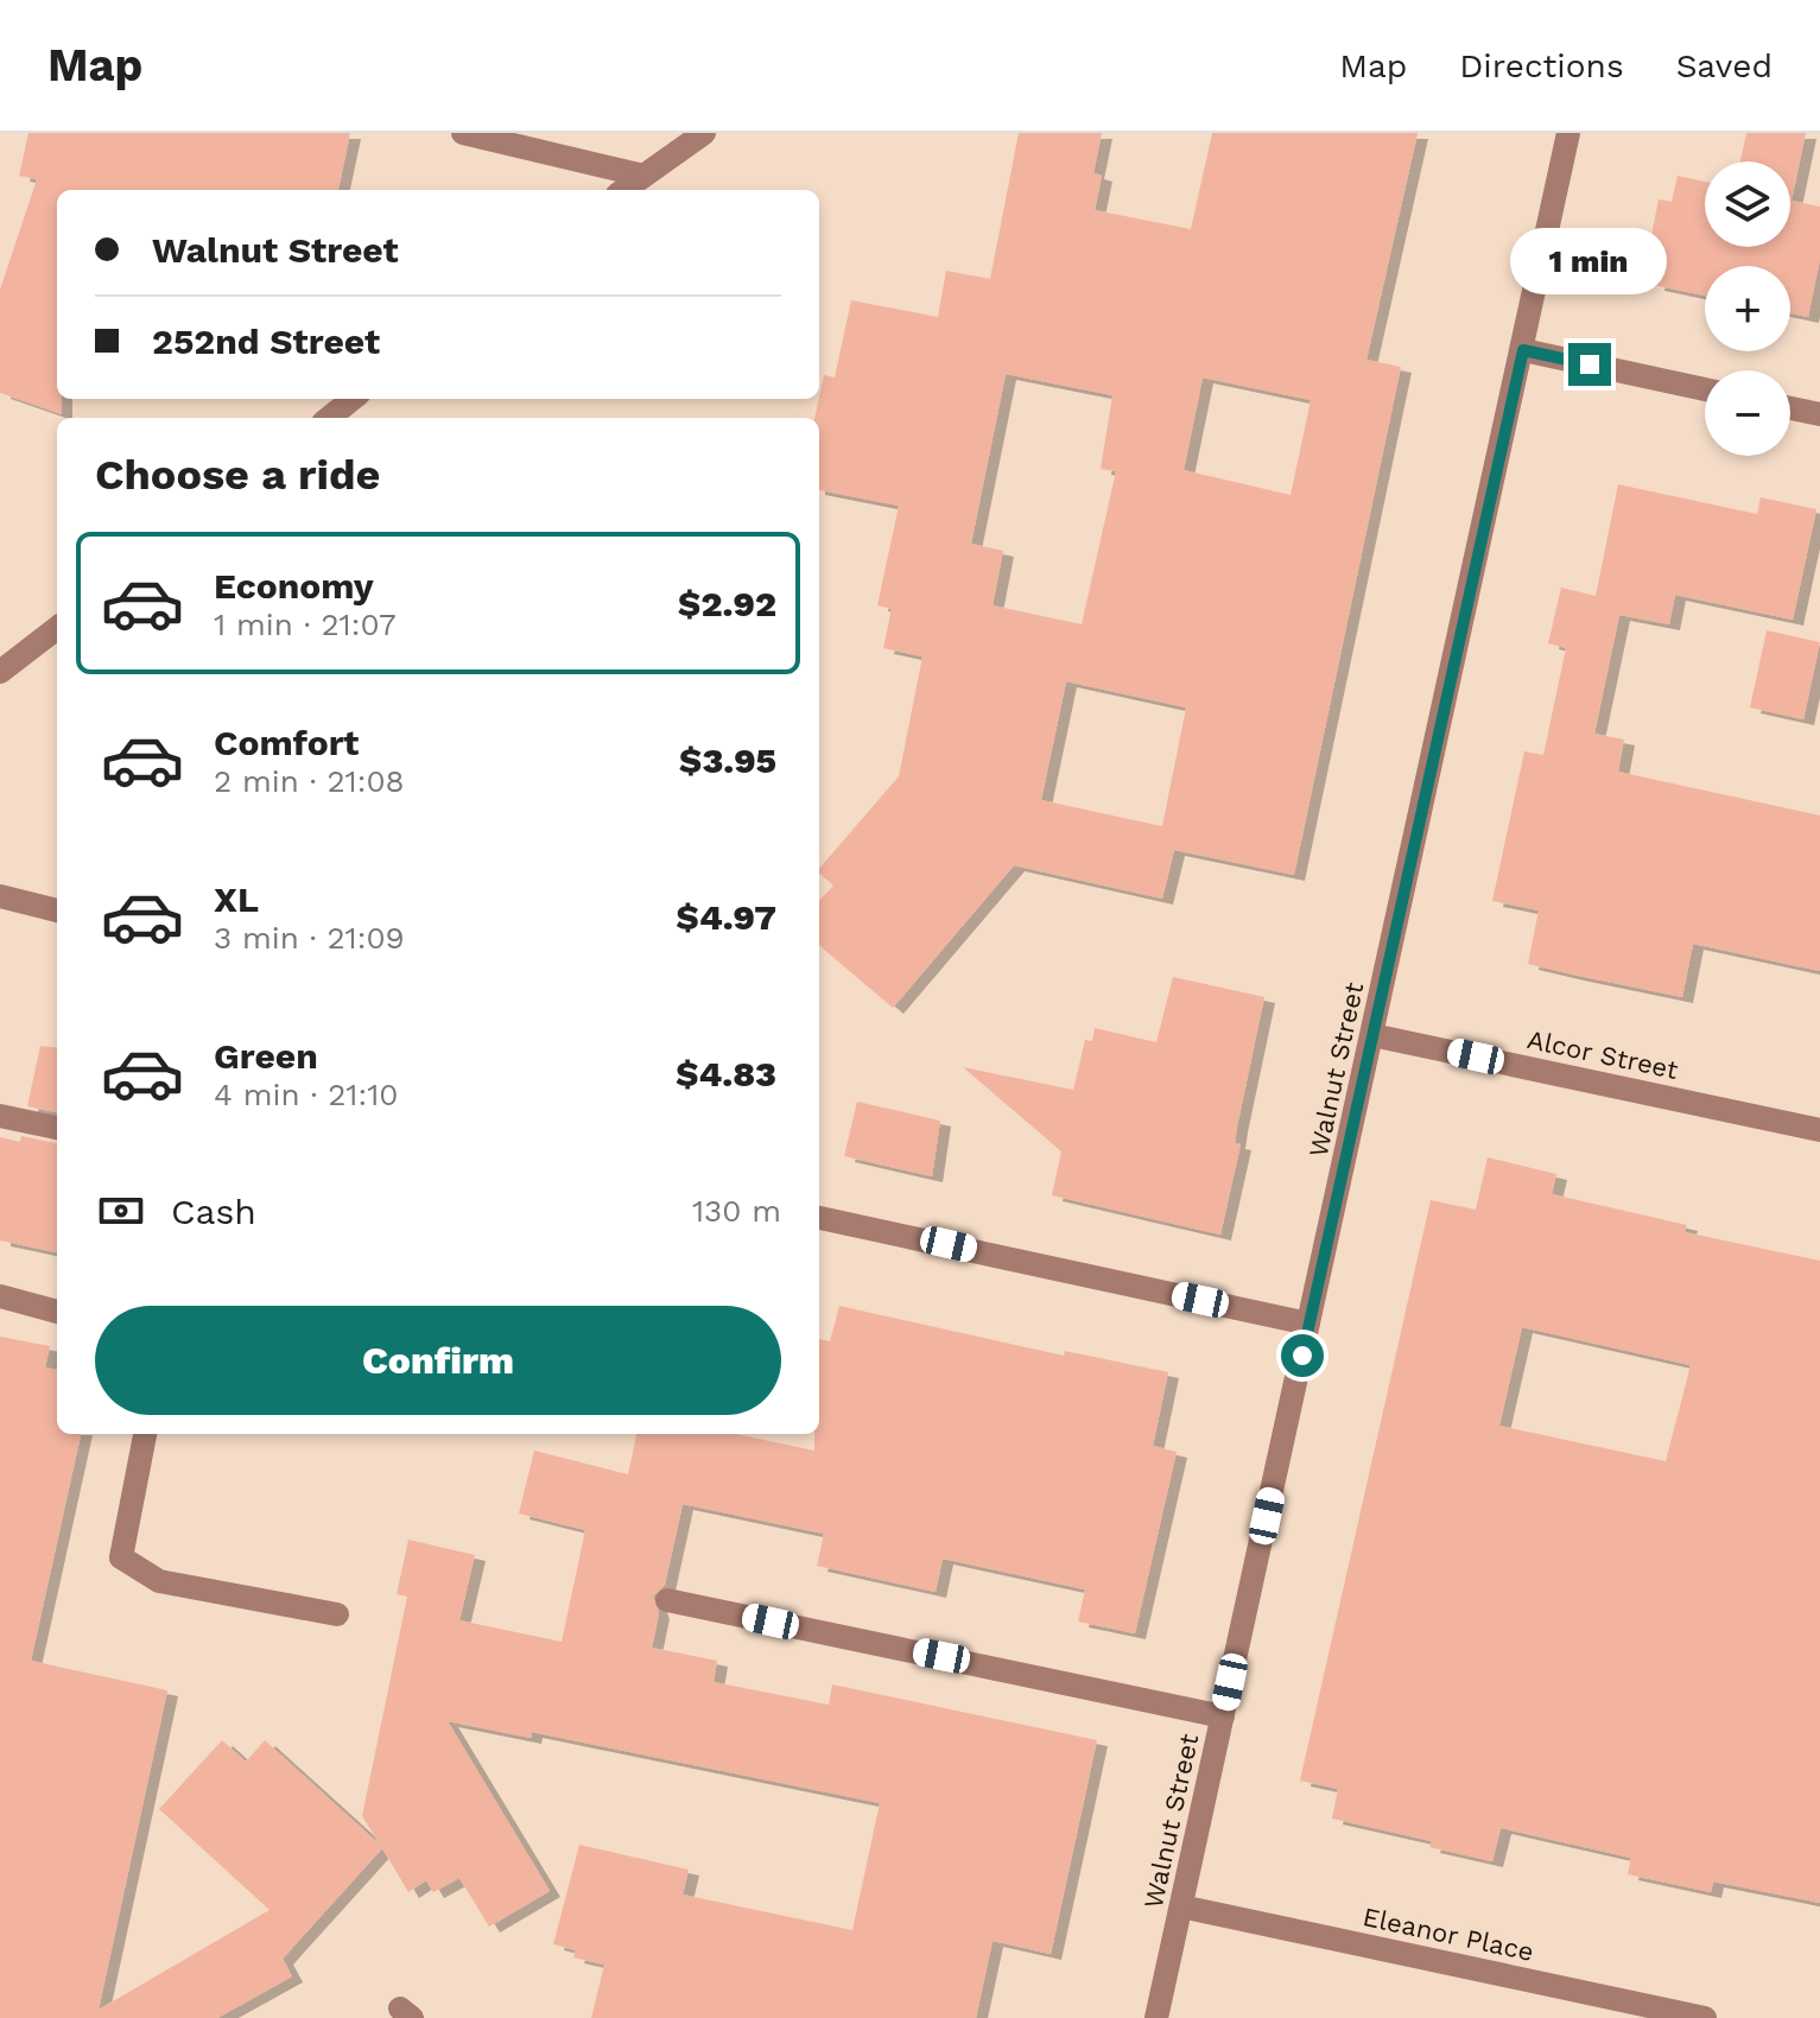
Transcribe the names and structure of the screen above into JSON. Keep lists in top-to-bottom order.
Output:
{
  "streets": {
    "street": ["Alcor Street", "Walnut Street", "Eleanor Place"]
  },
  "crossings": [
    ["Alcor Street", "Walnut Street"],
    ["Walnut Street", "Eleanor Place"]
  ],
  "page": {
    "header": "Map",
    "nav": ["Map", "Directions", "Saved"],
    "map_buttons": ["+", "−"],
    "banner": ["Walnut Street", "252nd Street"],
    "bubble": "1 min",
    "heading": "Choose a ride",
    "list": [
      {
        "name": "Economy",
        "note": "1 min · 21:07",
        "value": "$2.92"
      },
      {
        "name": "Comfort",
        "note": "2 min · 21:08",
        "value": "$3.95"
      },
      {
        "name": "XL",
        "note": "3 min · 21:09",
        "value": "$4.97"
      },
      {
        "name": "Green",
        "note": "4 min · 21:10",
        "value": "$4.83"
      }
    ],
    "pay": ["Cash", "130 m"],
    "buttons": "Confirm"
  }
}
